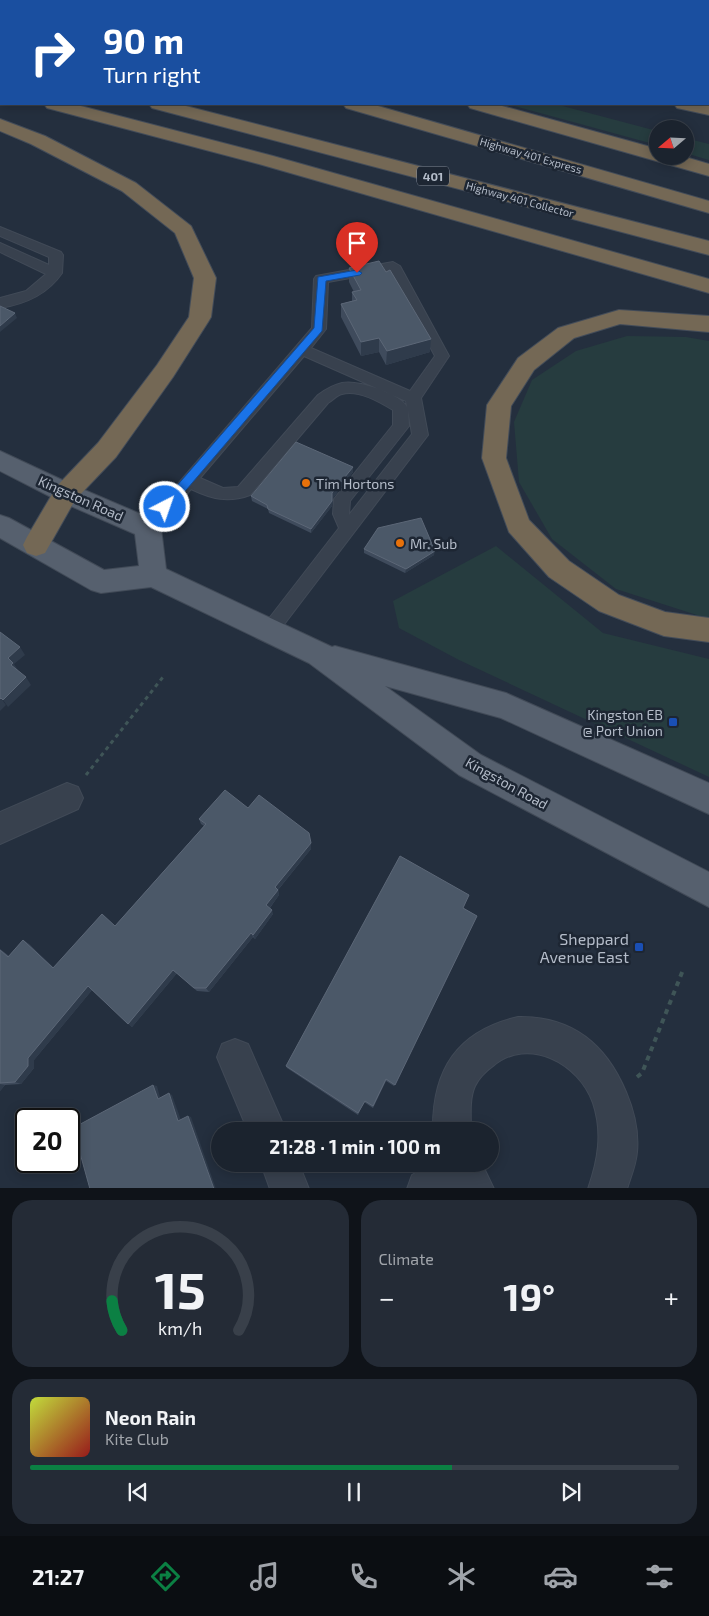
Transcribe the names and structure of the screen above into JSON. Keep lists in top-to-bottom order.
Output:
{
  "streets": {
    "highway": ["Highway 401 Express", "401", "Highway 401 Collector"],
    "main road": ["Kingston Road"]
  },
  "places": {
    "other": ["Tim Hortons", "Mr. Sub"],
    "transit": ["Kingston EB @ Port Union", "Sheppard Avenue East"]
  },
  "north": "left",
  "page": {
    "turn": ["90 m", "Turn right"],
    "limit": "20",
    "trip": "21:28 · 1 min · 100 m",
    "tile": "Climate",
    "heat": ["−", "19°", "+"],
    "song": ["Neon Rain", "Kite Club"],
    "tabs": "21:27",
    "gauge": ["15", "km/h"]
  }
}
